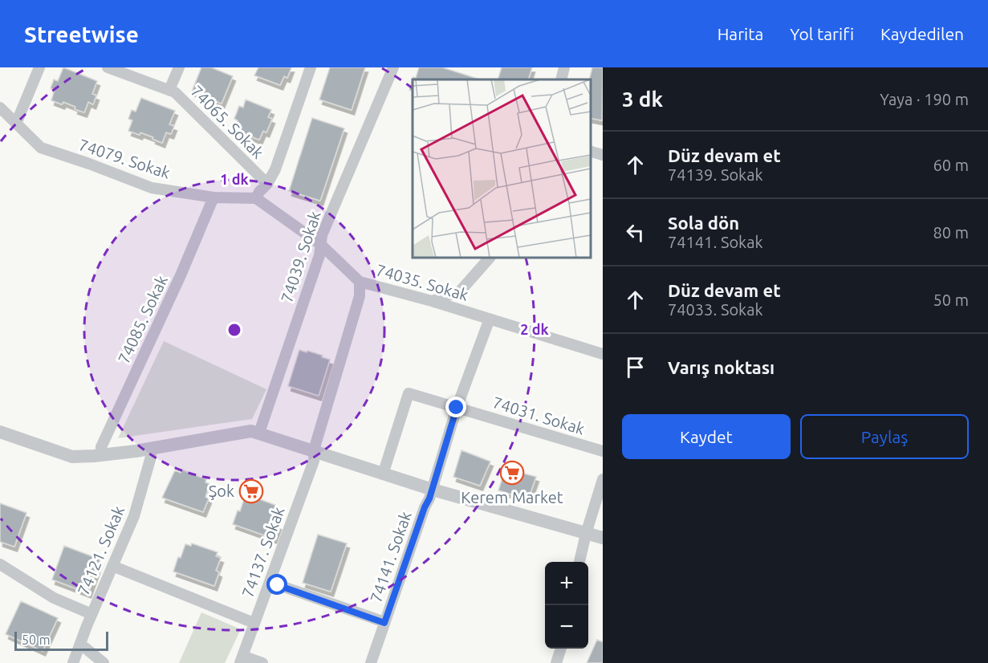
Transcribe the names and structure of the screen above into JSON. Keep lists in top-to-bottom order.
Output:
{
  "streets": {
    "street": [
      "74065. Sokak",
      "74079. Sokak",
      "74039. Sokak",
      "74035. Sokak",
      "74085. Sokak",
      "74031. Sokak",
      "74121. Sokak",
      "74137. Sokak",
      "74141. Sokak"
    ]
  },
  "crossings": [
    ["74079. Sokak", "74035. Sokak"],
    ["74079. Sokak", "74085. Sokak"],
    ["74039. Sokak", "74035. Sokak"],
    ["74035. Sokak", "74137. Sokak"],
    ["74035. Sokak", "74141. Sokak"],
    ["74031. Sokak", "74141. Sokak"]
  ],
  "places": {
    "supermarket": ["Kerem Market", "Şok"]
  },
  "scale_bar": "50 m",
  "page": {
    "header": "Streetwise",
    "nav": ["Harita", "Yol tarifi", "Kaydedilen"],
    "heading": ["3 dk", "Yaya · 190 m"],
    "list": [
      ["Düz devam et", "74139. Sokak", "60 m"],
      ["Sola dön", "74141. Sokak", "80 m"],
      ["Düz devam et", "74033. Sokak", "50 m"],
      "Varış noktası"
    ],
    "buttons": ["Kaydet", "Paylaş"],
    "map_buttons": ["+", "−"],
    "scale": "50 m"
  },
  "rings": ["1 dk", "2 dk"]
}
